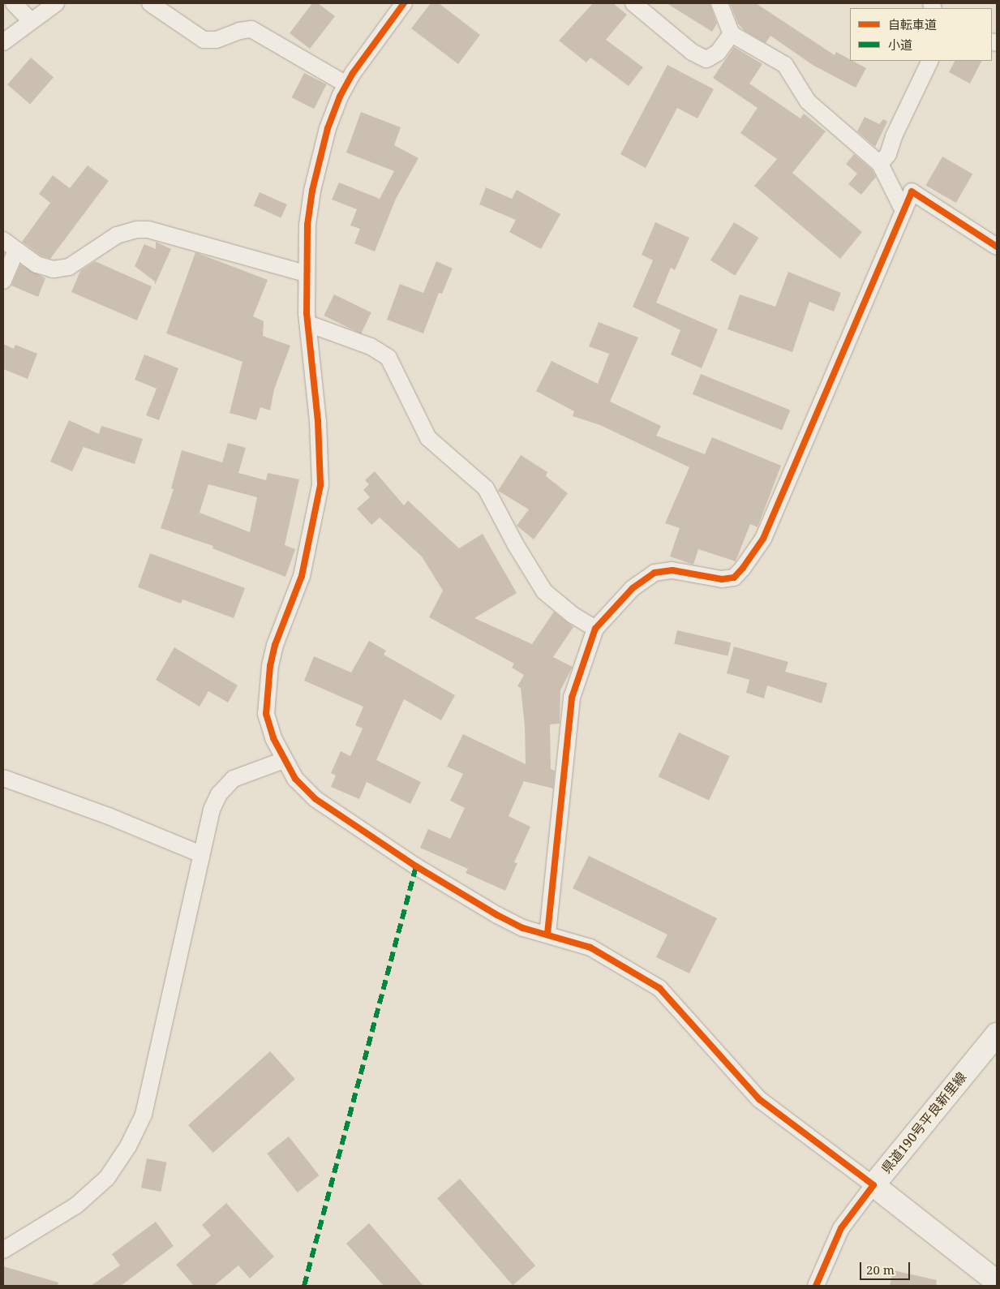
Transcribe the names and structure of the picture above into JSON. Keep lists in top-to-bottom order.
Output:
{
  "streets": {
    "main road": ["県道190号平良新里線"]
  },
  "legend": ["自転車道", "小道"],
  "scale_bar": "20 m"
}
